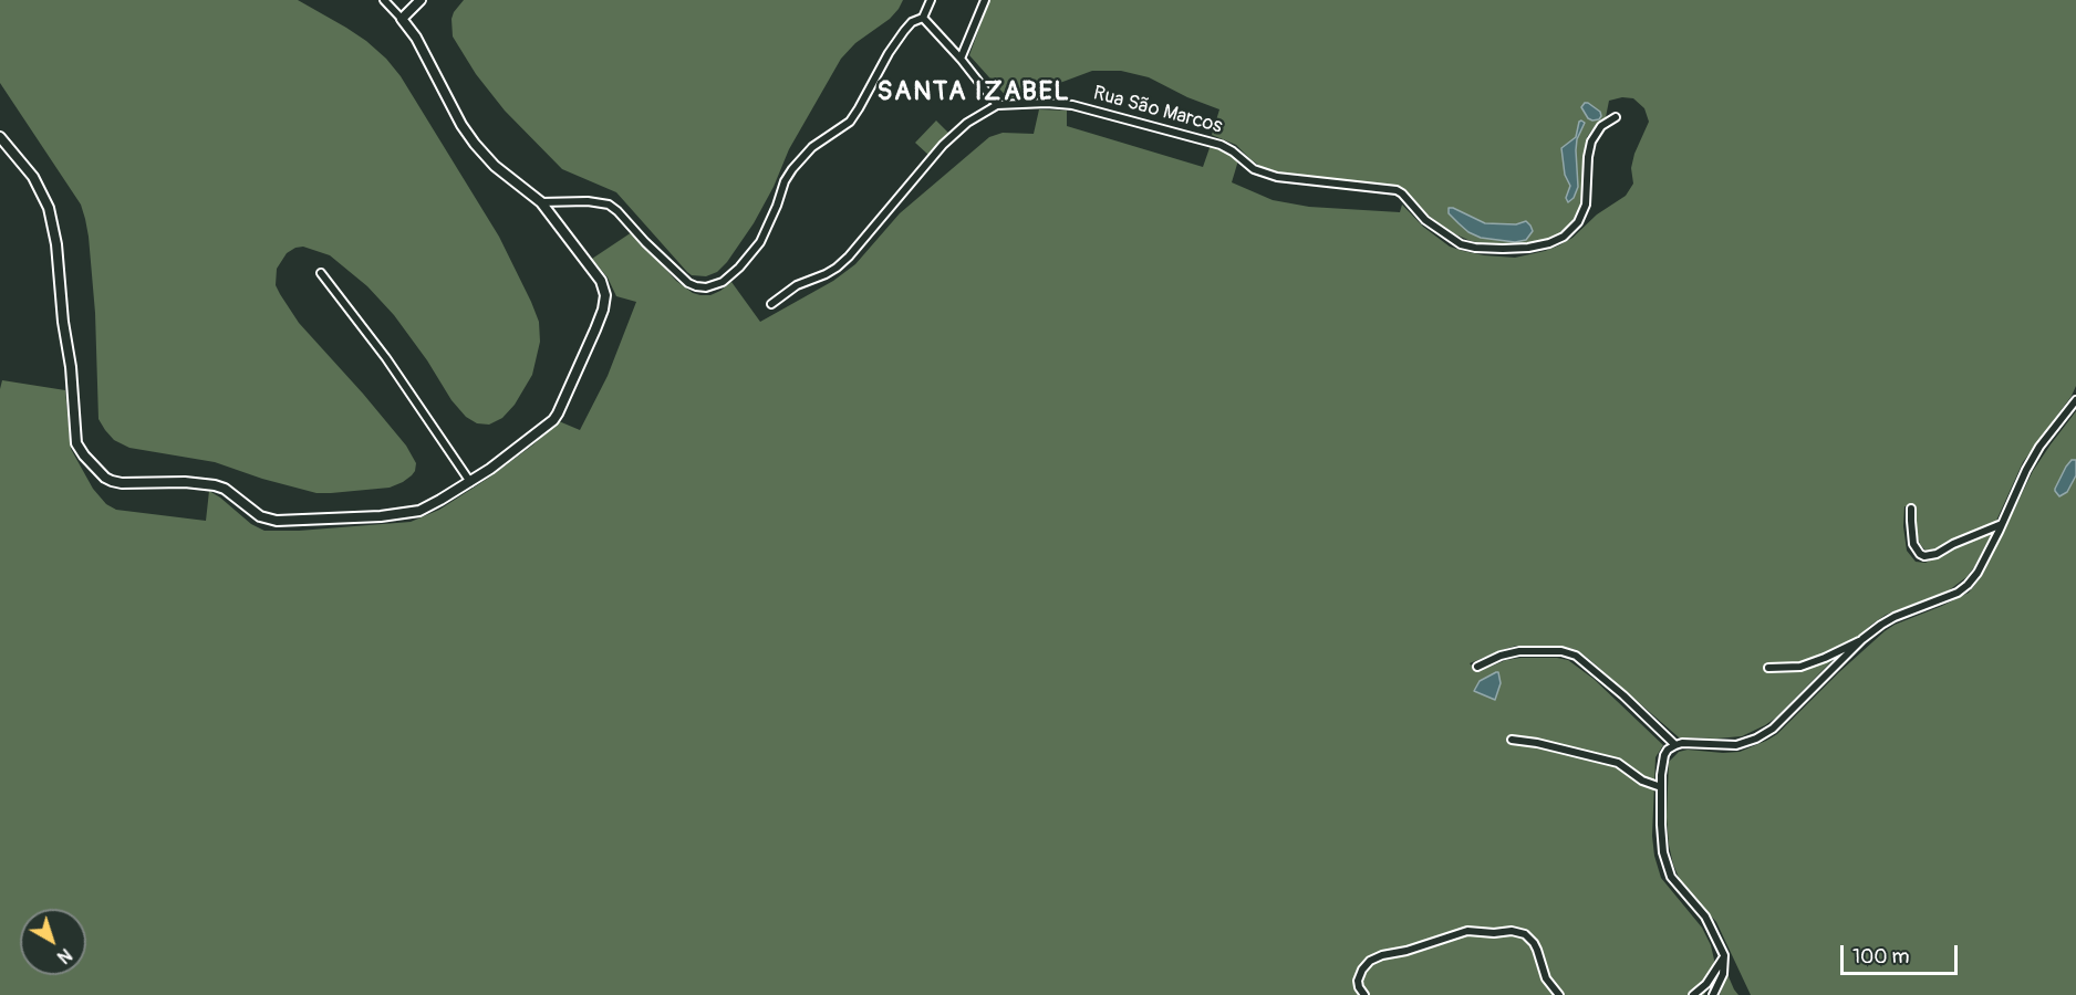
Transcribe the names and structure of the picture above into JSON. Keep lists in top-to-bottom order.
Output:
{
  "streets": {
    "street": ["Rua São Marcos"]
  },
  "districts": ["SANTA IZABEL"],
  "scale_bar": "100 m",
  "north": "bottom right"
}
